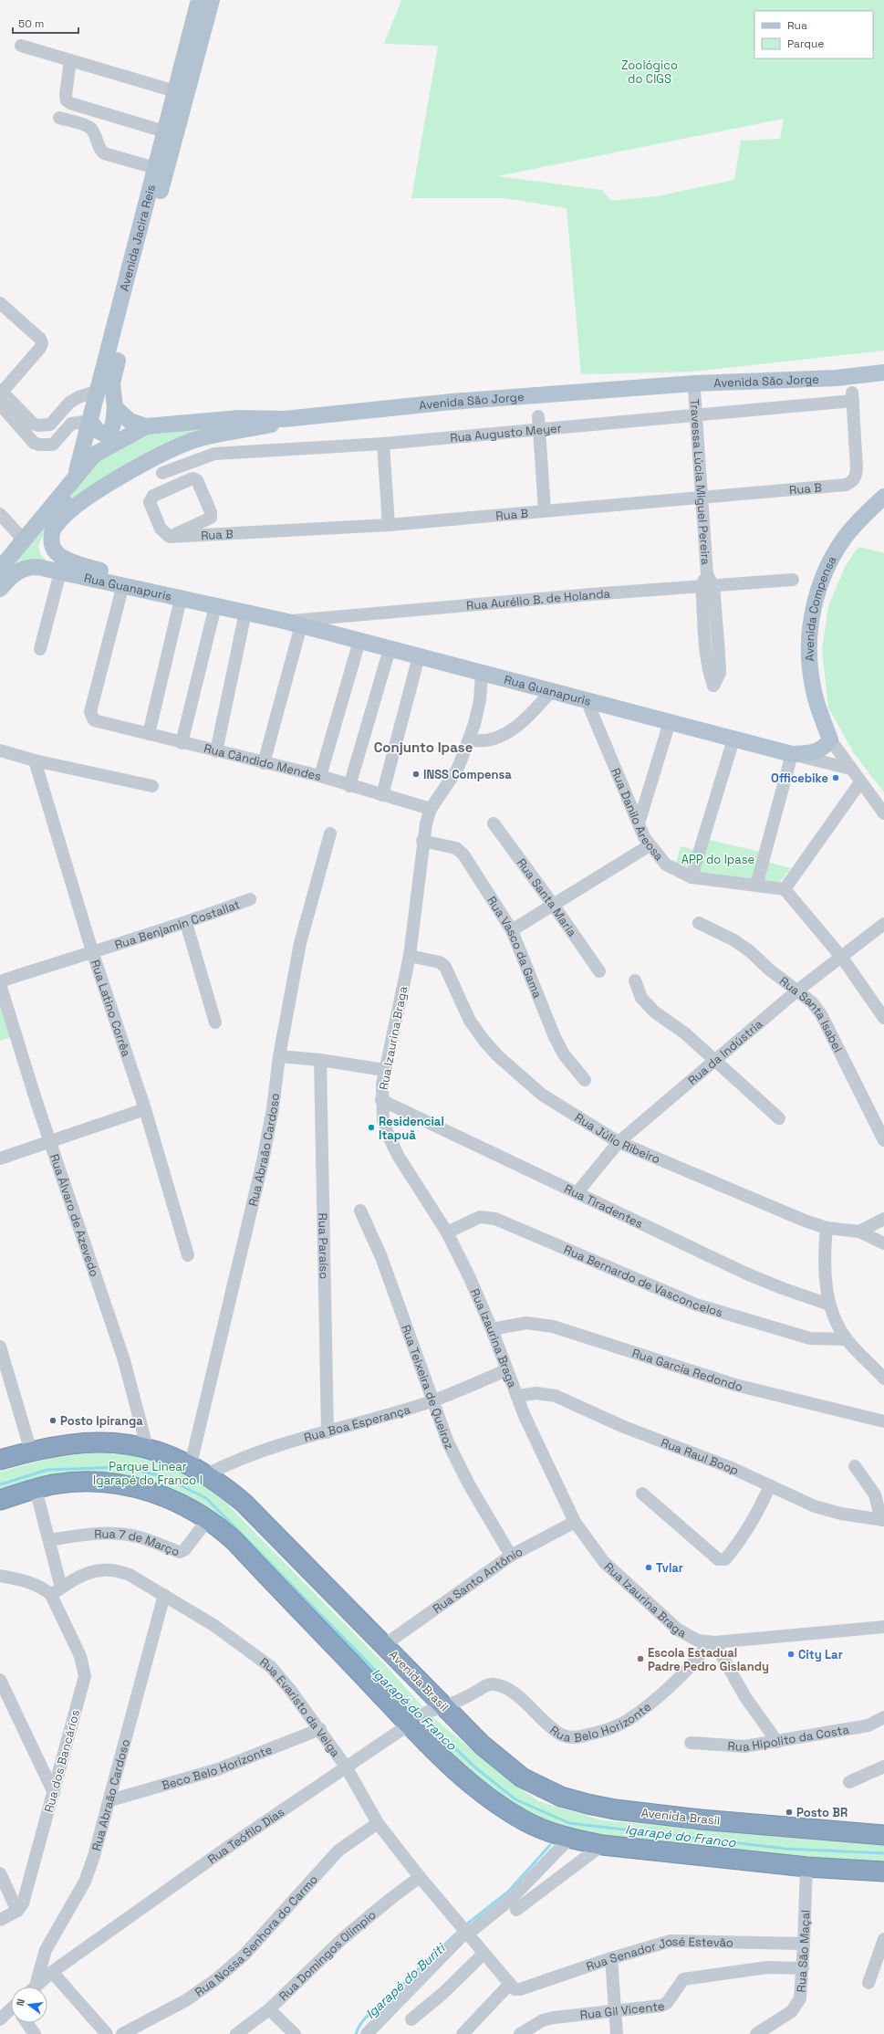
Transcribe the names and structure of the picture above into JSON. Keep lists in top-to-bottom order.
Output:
{
  "streets": {
    "highway": ["Avenida Brasil"],
    "main road": [
      "Avenida Jacira Reis",
      "Avenida São Jorge",
      "Rua Guanapuris",
      "Avenida Compensa"
    ],
    "street": [
      "Rua Augusto Meyer",
      "Travessa Lúcia Miguel Pereira",
      "Rua B",
      "Rua Aurélio B. de Holanda",
      "Rua Cândido Mendes",
      "Rua Danilo Areosa",
      "Rua Santa Maria",
      "Rua Benjamin Costallat",
      "Rua Vasco da Gama",
      "Rua Latino Corrêa",
      "Rua Santa Isabel",
      "Rua Izaurina Braga",
      "Rua da Indústria",
      "Rua Júlio Ribeiro",
      "Rua Abraão Cardoso",
      "Rua Tiradentes",
      "Rua Álvaro de Azevedo",
      "Rua Paraíso",
      "Rua Bernardo de Vasconcelos",
      "Rua Garcia Redondo",
      "Rua Teixeira de Queiroz",
      "Rua Boa Esperança",
      "Rua Raul Boop",
      "Rua 7 de Março",
      "Rua Santo Antônio",
      "Rua Evaristo da Veiga",
      "Rua Belo Horizonte",
      "Rua Hipolito da Costa",
      "Rua dos Bancários",
      "Beco Belo Horizonte",
      "Rua Teófilo Dias",
      "Rua Nossa Senhora do Carmo",
      "Rua São Maçal",
      "Rua Senador José Estevão",
      "Rua Domingos Olímpio",
      "Rua Gil Vicente"
    ]
  },
  "crossings": [
    ["Avenida Jacira Reis", "Avenida São Jorge"],
    ["Avenida São Jorge", "Rua Guanapuris"],
    ["Rua Augusto Meyer", "Travessa Lúcia Miguel Pereira"],
    ["Rua Augusto Meyer", "Rua B"],
    ["Travessa Lúcia Miguel Pereira", "Rua B"],
    ["Travessa Lúcia Miguel Pereira", "Rua Aurélio B. de Holanda"],
    ["Rua Guanapuris", "Rua Aurélio B. de Holanda"],
    ["Rua Guanapuris", "Avenida Compensa"],
    ["Rua Guanapuris", "Rua Cândido Mendes"],
    ["Rua Guanapuris", "Rua Danilo Areosa"],
    ["Rua Guanapuris", "Rua Izaurina Braga"],
    ["Rua Cândido Mendes", "Rua Izaurina Braga"],
    ["Rua Benjamin Costallat", "Rua Latino Corrêa"],
    ["Rua Benjamin Costallat", "Rua Álvaro de Azevedo"],
    ["Rua Vasco da Gama", "Rua Izaurina Braga"],
    ["Rua Santa Isabel", "Rua da Indústria"],
    ["Rua Izaurina Braga", "Rua Júlio Ribeiro"],
    ["Rua Izaurina Braga", "Rua Tiradentes"],
    ["Rua Izaurina Braga", "Rua Bernardo de Vasconcelos"],
    ["Rua Izaurina Braga", "Rua Garcia Redondo"],
    ["Rua Izaurina Braga", "Rua Boa Esperança"],
    ["Rua Izaurina Braga", "Rua Raul Boop"],
    ["Rua Izaurina Braga", "Rua Santo Antônio"],
    ["Rua Izaurina Braga", "Rua Belo Horizonte"],
    ["Rua da Indústria", "Rua Júlio Ribeiro"],
    ["Rua da Indústria", "Rua Tiradentes"],
    ["Rua Abraão Cardoso", "Avenida Brasil"],
    ["Rua Abraão Cardoso", "Rua Evaristo da Veiga"],
    ["Rua Abraão Cardoso", "Beco Belo Horizonte"],
    ["Rua Álvaro de Azevedo", "Avenida Brasil"],
    ["Rua Paraíso", "Rua Boa Esperança"],
    ["Rua Teixeira de Queiroz", "Rua Boa Esperança"],
    ["Rua Teixeira de Queiroz", "Rua Santo Antônio"],
    ["Rua Boa Esperança", "Avenida Brasil"],
    ["Rua 7 de Março", "Rua dos Bancários"],
    ["Rua Santo Antônio", "Avenida Brasil"],
    ["Avenida Brasil", "Rua Belo Horizonte"],
    ["Avenida Brasil", "Rua Teófilo Dias"],
    ["Rua Evaristo da Veiga", "Rua dos Bancários"],
    ["Rua Evaristo da Veiga", "Beco Belo Horizonte"],
    ["Rua Evaristo da Veiga", "Rua Teófilo Dias"],
    ["Rua Evaristo da Veiga", "Rua Nossa Senhora do Carmo"],
    ["Rua Evaristo da Veiga", "Rua Senador José Estevão"],
    ["Rua Evaristo da Veiga", "Rua Domingos Olímpio"],
    ["Rua Belo Horizonte", "Rua Teófilo Dias"],
    ["Rua São Maçal", "Rua Senador José Estevão"],
    ["Rua São Maçal", "Rua Gil Vicente"]
  ],
  "districts": ["Conjunto Ipase"],
  "water": ["Igarapé do Franco", "Igarapé do Buriti"],
  "parks": ["Zoológico do CIGS", "APP do Ipase", "Parque Linear Igarapé do Franco I"],
  "places": [
    "INSS Compensa",
    "Officebike",
    "Residencial Itapuã",
    "Posto Ipiranga",
    "Tvlar",
    "City Lar",
    "Escola Estadual Padre Pedro Gislandy",
    "Posto BR"
  ],
  "legend": ["Rua", "Parque"],
  "scale_bar": "50 m",
  "north": "left"
}
